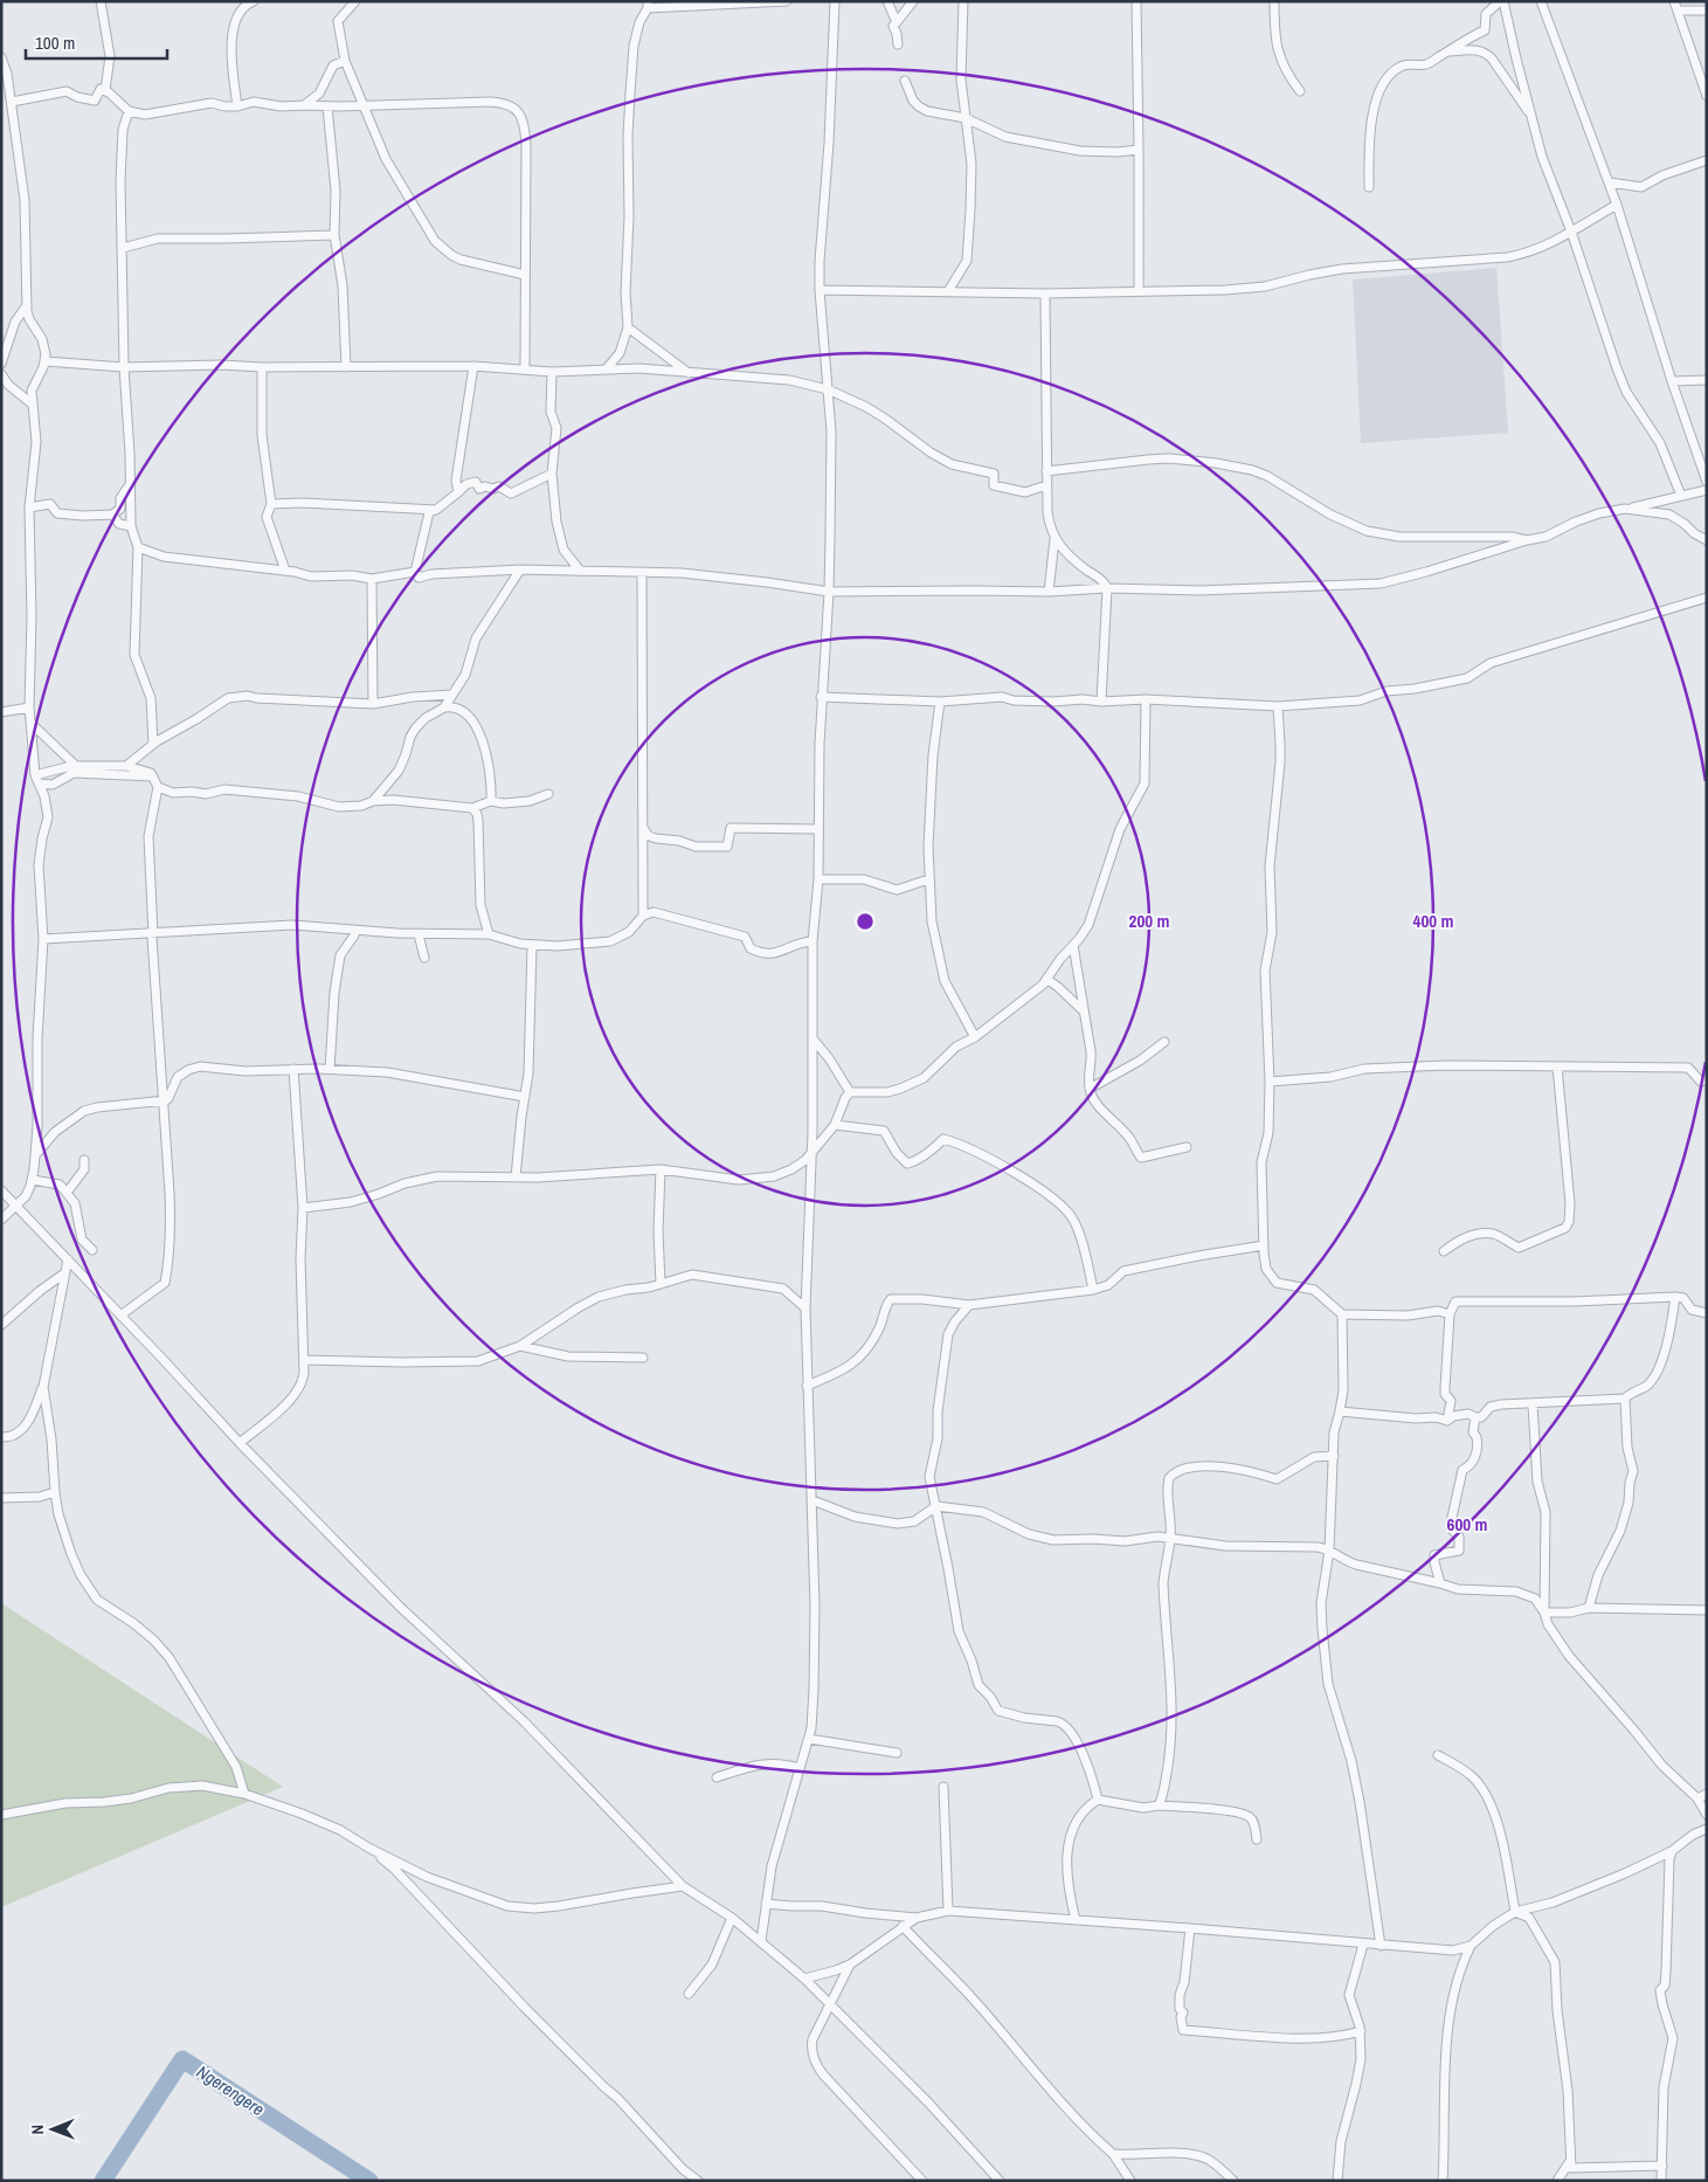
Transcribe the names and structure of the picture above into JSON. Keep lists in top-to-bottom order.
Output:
{
  "water": ["Ngerengere"],
  "scale_bar": "100 m",
  "north": "left",
  "rings": ["200 m", "400 m", "600 m"]
}
